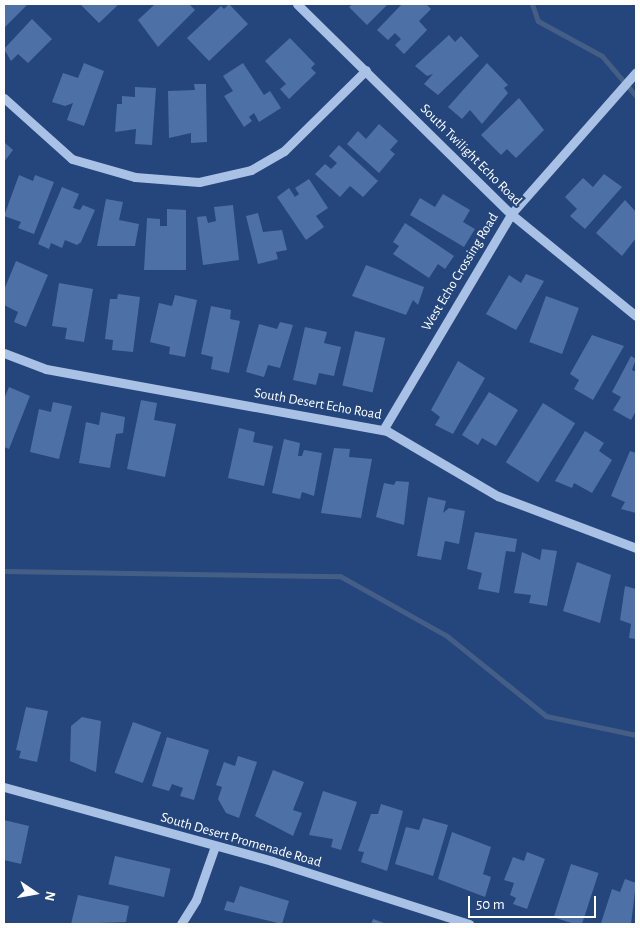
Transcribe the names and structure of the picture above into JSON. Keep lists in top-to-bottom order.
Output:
{
  "streets": {
    "street": [
      "South Twilight Echo Road",
      "West Echo Crossing Road",
      "South Desert Echo Road",
      "South Desert Promenade Road"
    ]
  },
  "crossings": [
    ["South Twilight Echo Road", "West Echo Crossing Road"],
    ["West Echo Crossing Road", "South Desert Echo Road"]
  ],
  "scale_bar": "50 m",
  "north": "right"
}
